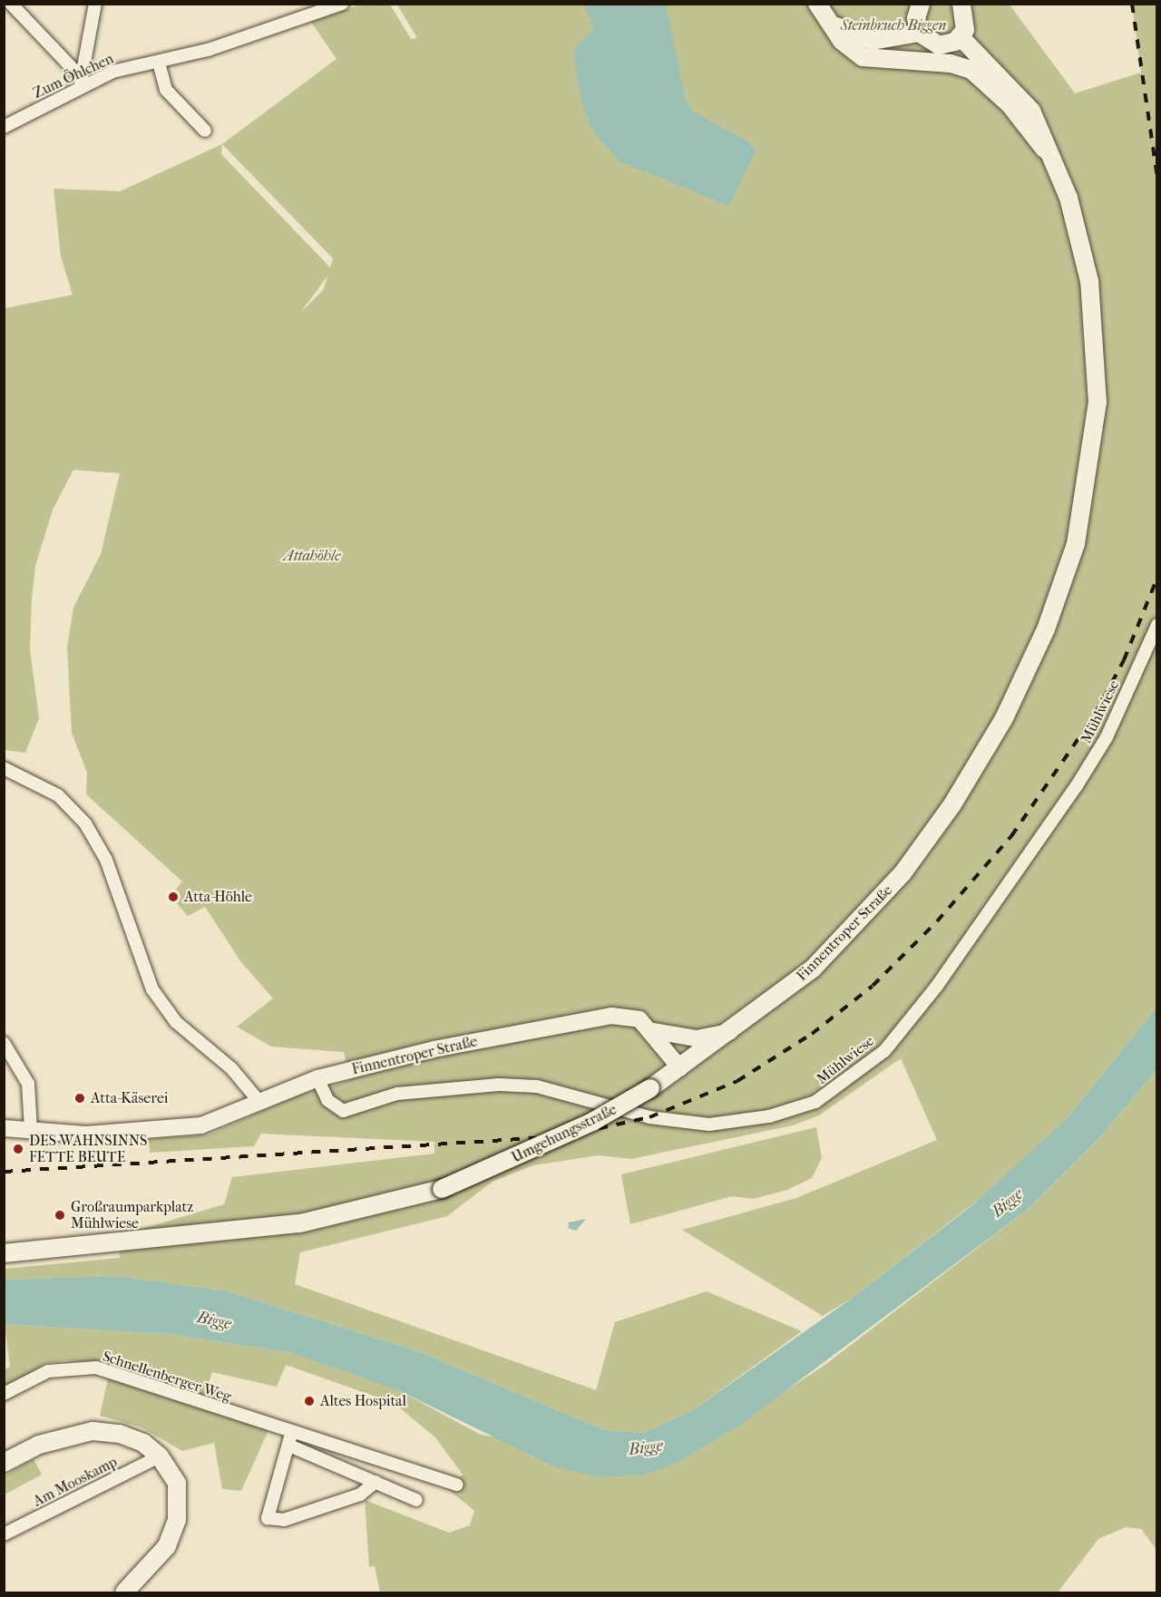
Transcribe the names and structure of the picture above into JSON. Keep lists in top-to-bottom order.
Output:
{
  "streets": {
    "main road": ["Finnentroper Straße", "Umgehungsstraße"],
    "street": [
      "Zum Öhlchen",
      "Mühlwiese",
      "Schnellenberger Weg",
      "Am Mooskamp"
    ]
  },
  "crossings": [
    ["Mühlwiese", "Finnentroper Straße"],
    ["Finnentroper Straße", "Umgehungsstraße"]
  ],
  "water": ["Bigge"],
  "parks": ["Steinbruch Biggen", "Attahöhle"],
  "places": [
    "Atta-Höhle",
    "Atta-Käserei",
    "DES WAHNSINNS FETTE BEUTE",
    "Großraumparkplatz Mühlwiese",
    "Altes Hospital"
  ]
}
